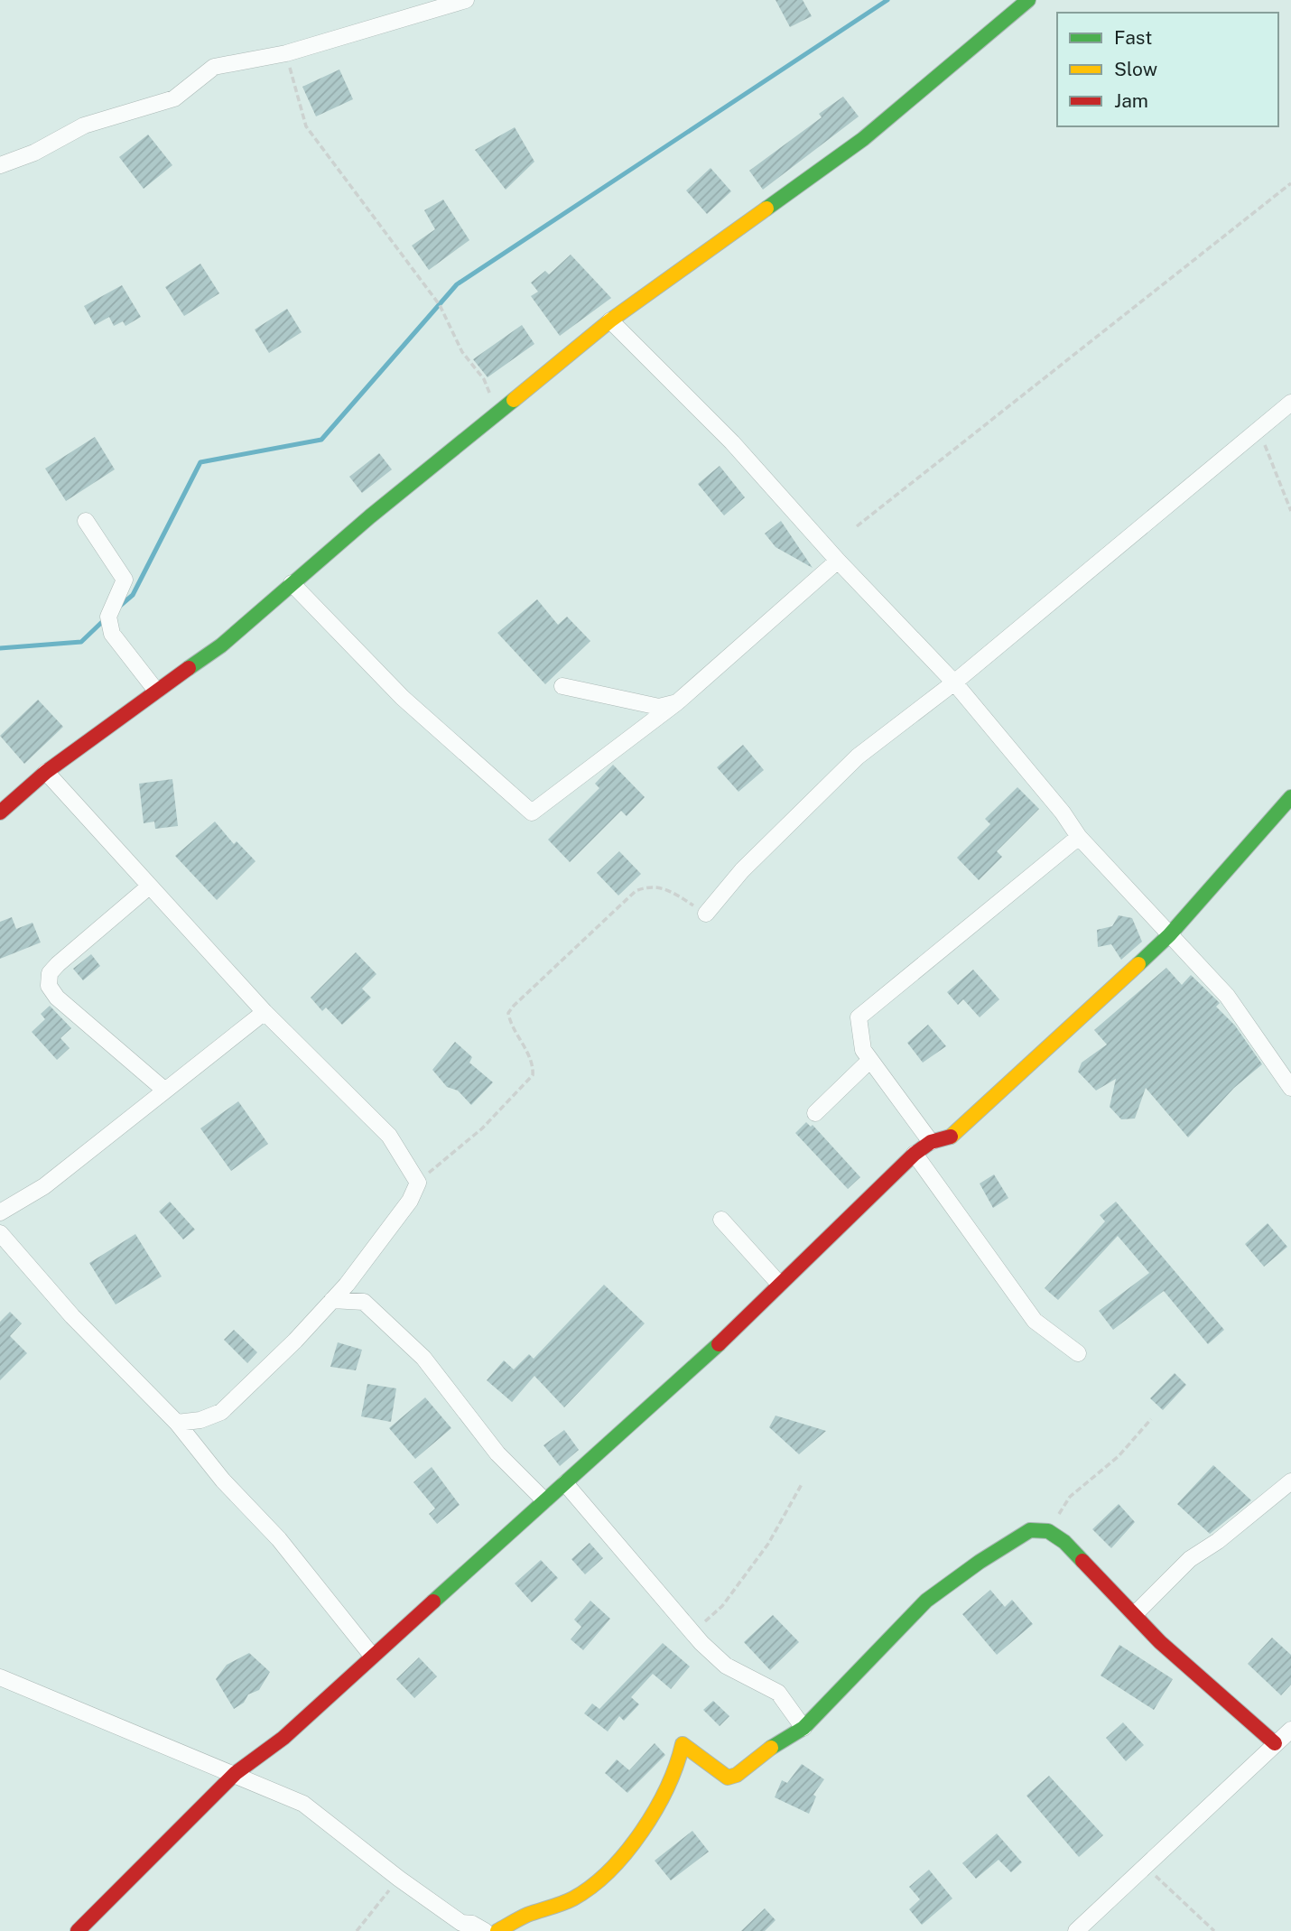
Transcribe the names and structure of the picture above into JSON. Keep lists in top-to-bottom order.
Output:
{
  "legend": ["Fast", "Slow", "Jam"]
}
